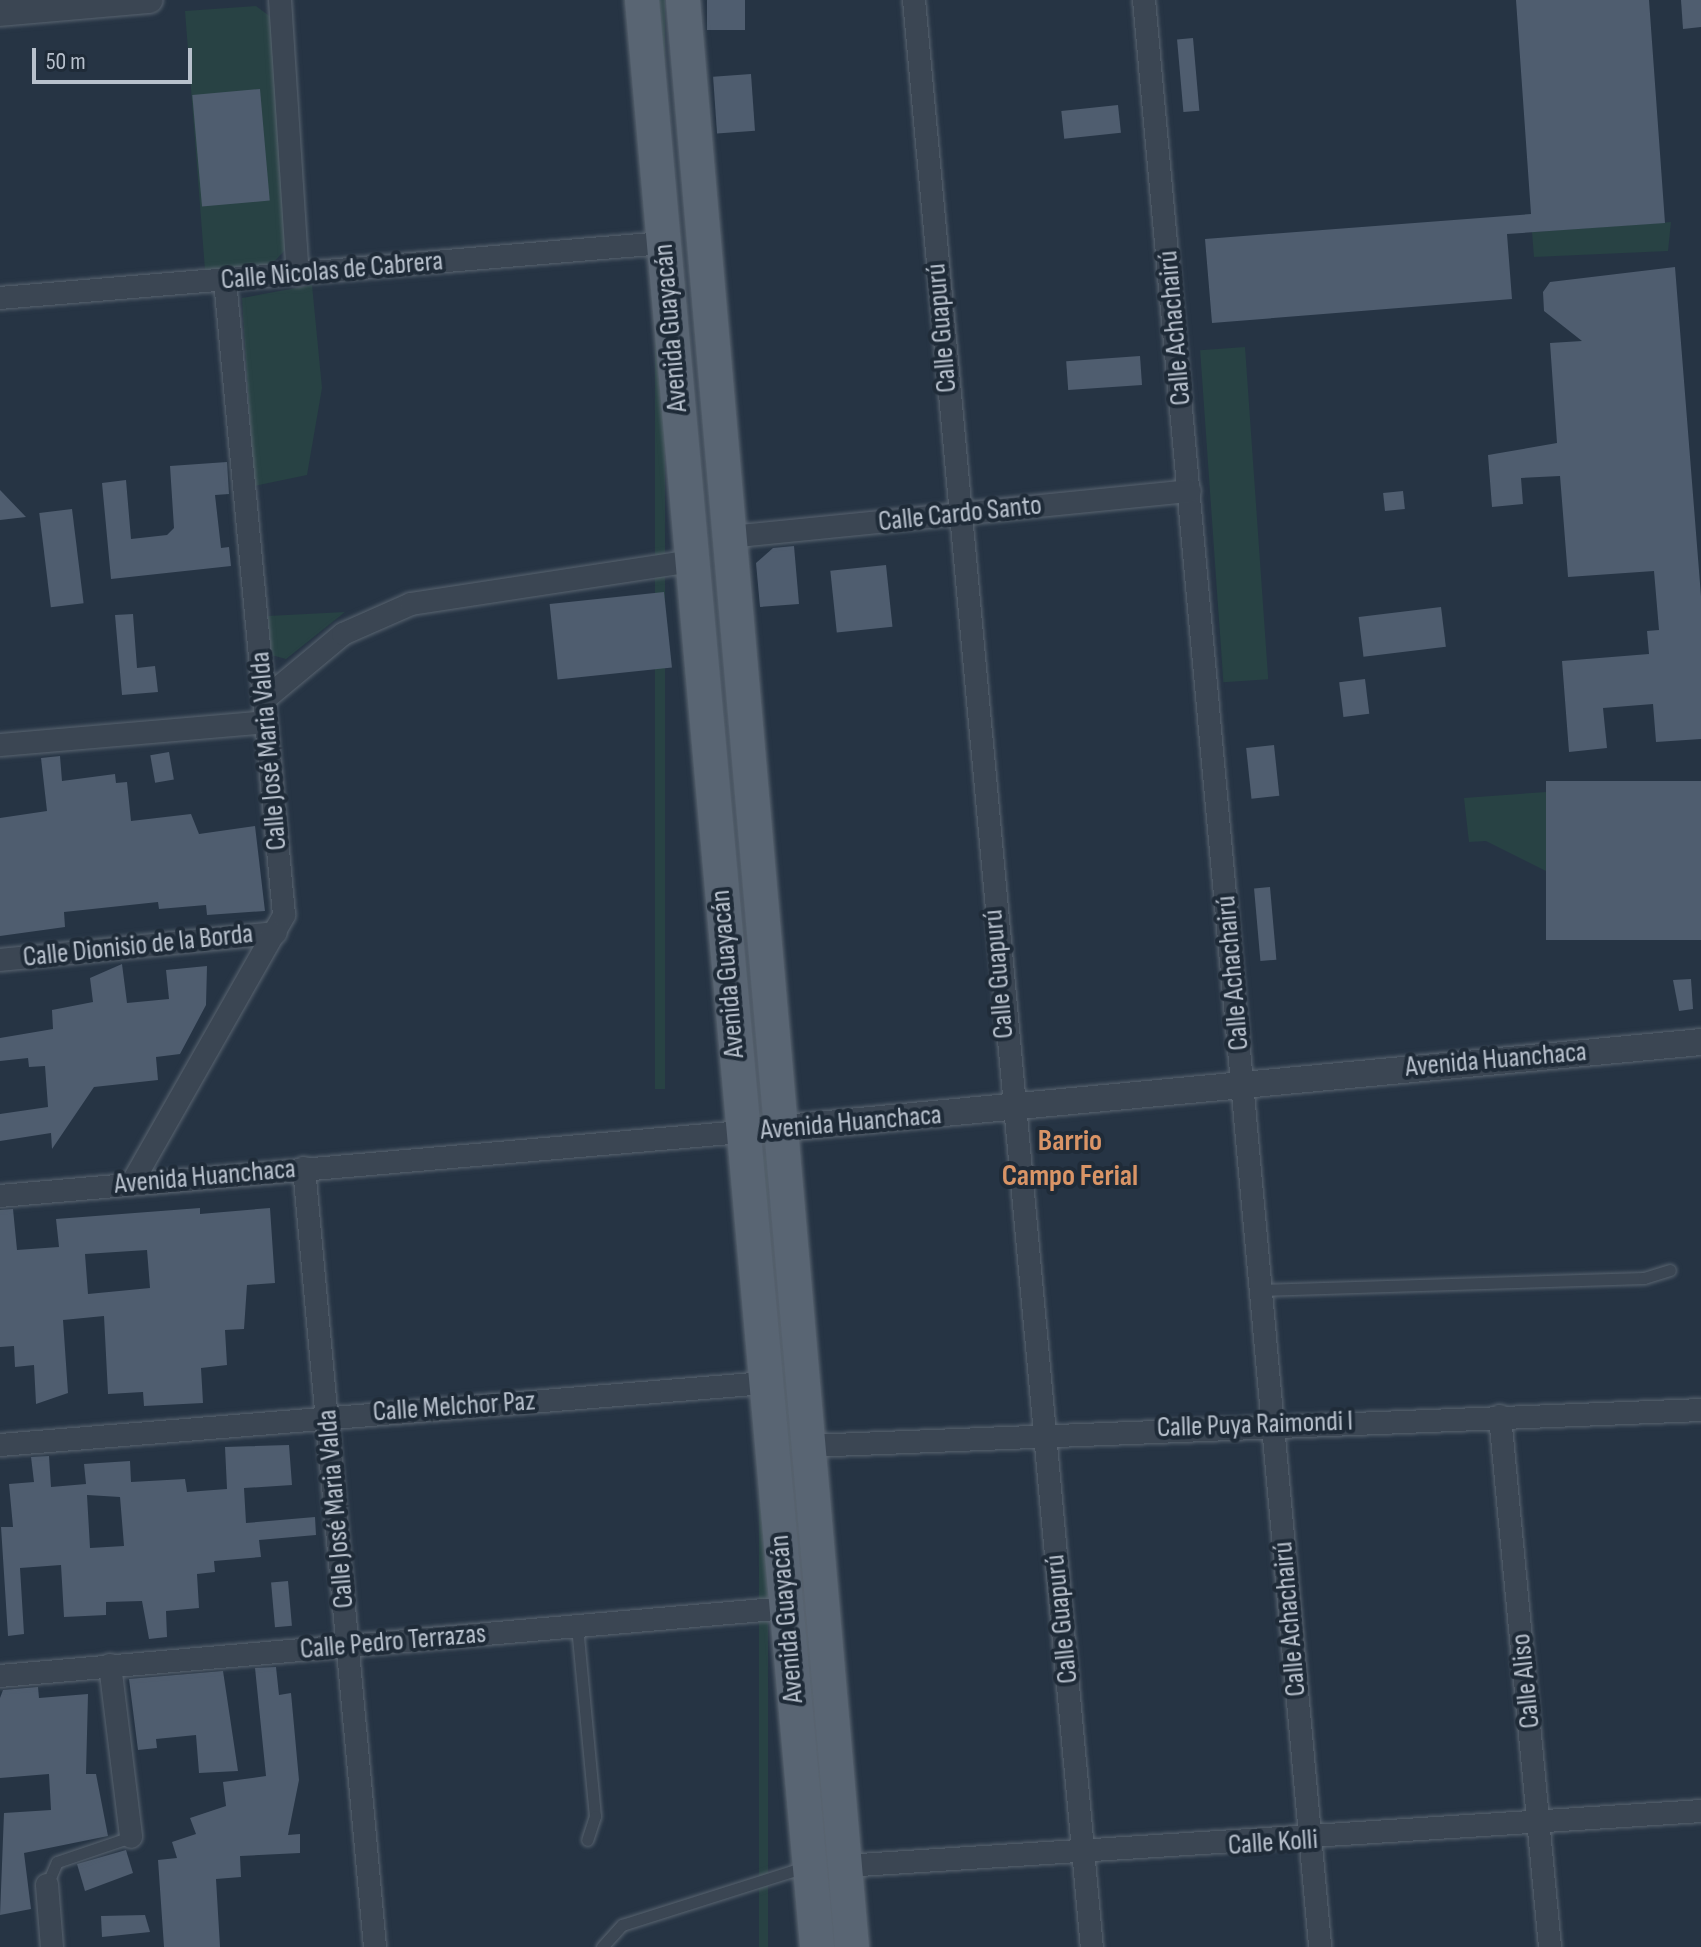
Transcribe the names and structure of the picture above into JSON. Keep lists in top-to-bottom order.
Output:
{
  "streets": {
    "main road": ["Avenida Guayacán"],
    "street": [
      "Calle Nicolas de Cabrera",
      "Calle Guapurú",
      "Calle Achachairú",
      "Calle Cardo Santo",
      "Calle José Maria Valda",
      "Calle Dionisio de la Borda",
      "Avenida Huanchaca",
      "Calle Melchor Paz",
      "Calle Puya Raimondi I",
      "Calle Pedro Terrazas",
      "Calle Aliso",
      "Calle Kolli"
    ]
  },
  "crossings": [
    ["Calle Nicolas de Cabrera", "Avenida Guayacán"],
    ["Calle Nicolas de Cabrera", "Calle José Maria Valda"],
    ["Avenida Guayacán", "Calle Cardo Santo"],
    ["Avenida Guayacán", "Avenida Huanchaca"],
    ["Avenida Guayacán", "Calle Melchor Paz"],
    ["Avenida Guayacán", "Calle Puya Raimondi I"],
    ["Avenida Guayacán", "Calle Pedro Terrazas"],
    ["Avenida Guayacán", "Calle Kolli"],
    ["Calle Guapurú", "Calle Cardo Santo"],
    ["Calle Guapurú", "Avenida Huanchaca"],
    ["Calle Guapurú", "Calle Puya Raimondi I"],
    ["Calle Guapurú", "Calle Kolli"],
    ["Calle Achachairú", "Calle Cardo Santo"],
    ["Calle Achachairú", "Avenida Huanchaca"],
    ["Calle Achachairú", "Calle Puya Raimondi I"],
    ["Calle Achachairú", "Calle Kolli"],
    ["Calle José Maria Valda", "Calle Dionisio de la Borda"],
    ["Calle José Maria Valda", "Avenida Huanchaca"],
    ["Calle José Maria Valda", "Calle Melchor Paz"],
    ["Calle José Maria Valda", "Calle Pedro Terrazas"],
    ["Calle Puya Raimondi I", "Calle Aliso"],
    ["Calle Aliso", "Calle Kolli"]
  ],
  "districts": ["Barrio Campo Ferial"],
  "scale_bar": "50 m"
}
